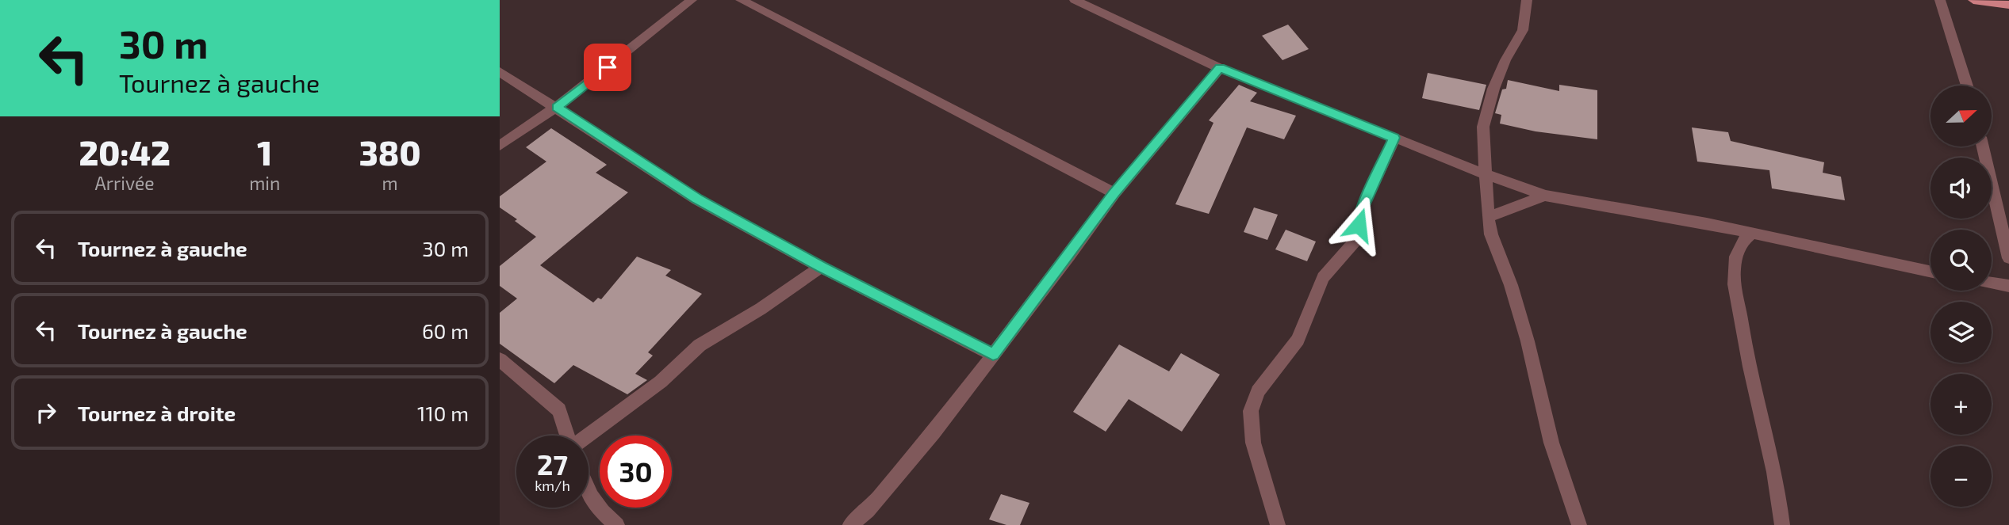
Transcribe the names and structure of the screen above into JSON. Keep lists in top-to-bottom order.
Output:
{
  "north": "right",
  "page": {
    "turn": ["30 m", "Tournez à gauche"],
    "map_buttons": ["+", "−"],
    "eta": [
      "20:42",
      "Arrivée",
      "1",
      "min",
      "380",
      "m"
    ],
    "list": [
      {
        "name": "Tournez à gauche",
        "value": "30 m"
      },
      {
        "name": "Tournez à gauche",
        "value": "60 m"
      },
      {
        "name": "Tournez à droite",
        "value": "110 m"
      }
    ],
    "speed": "27 km/h",
    "limit": "30"
  }
}
